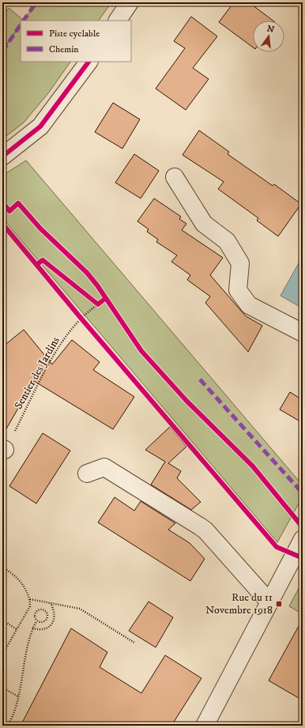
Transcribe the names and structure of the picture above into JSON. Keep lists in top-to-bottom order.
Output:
{
  "streets": {
    "path": ["Sentier des Jardins"]
  },
  "places": {
    "transit": ["Rue du 11 Novembre 1918"]
  },
  "legend": ["Piste cyclable", "Chemin"],
  "north": "top"
}
